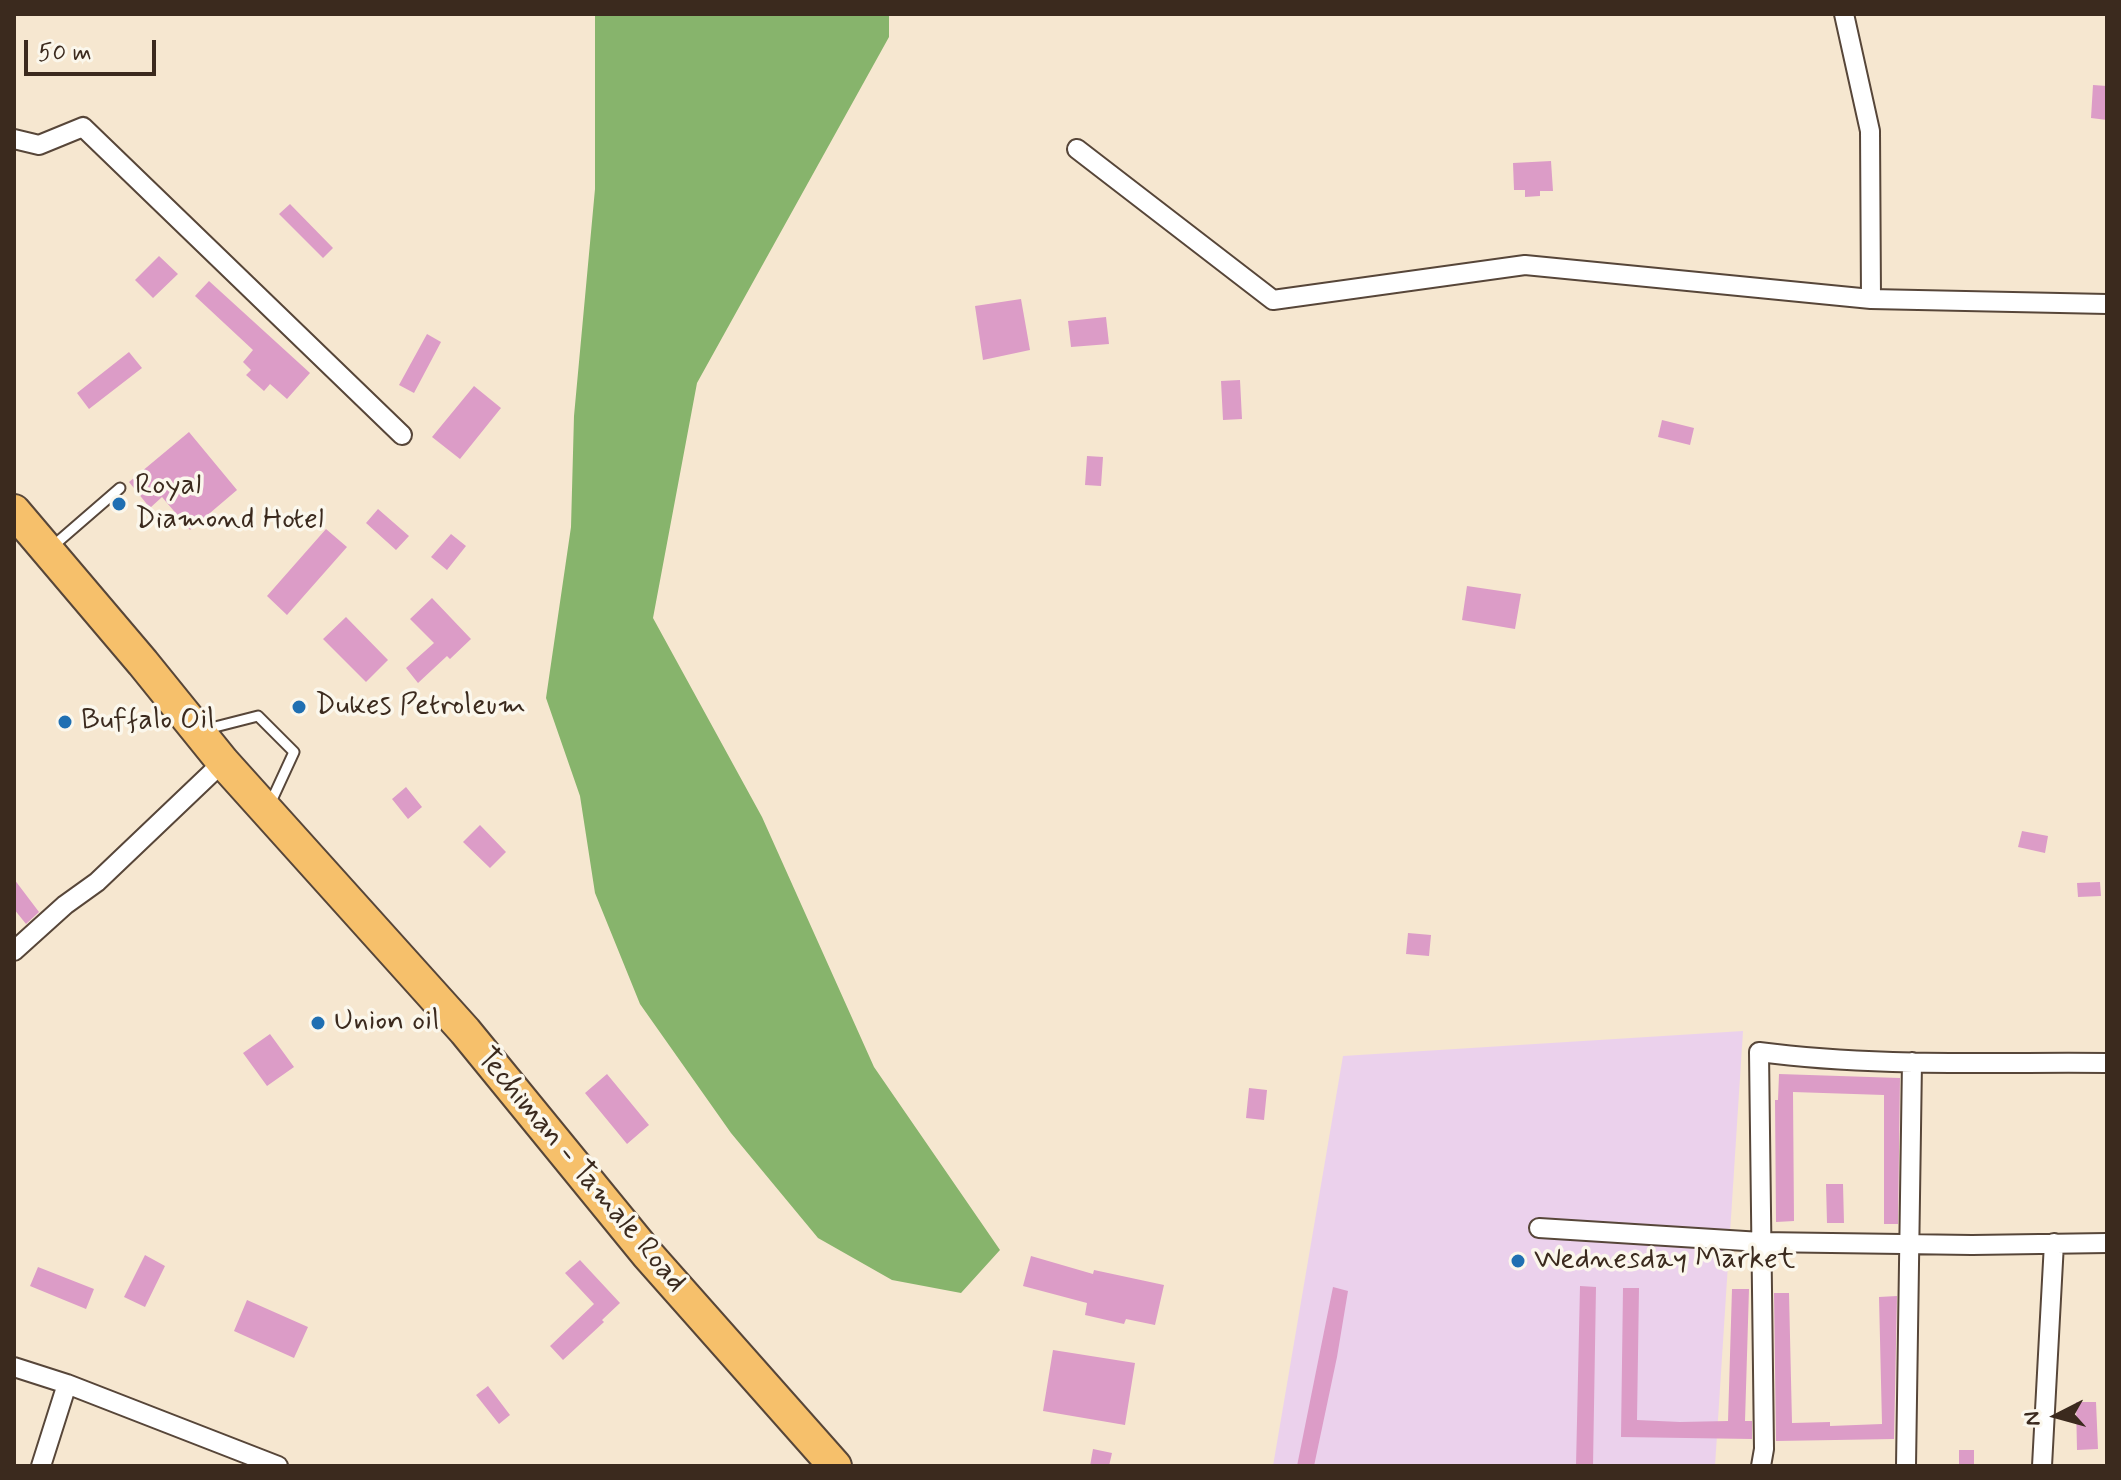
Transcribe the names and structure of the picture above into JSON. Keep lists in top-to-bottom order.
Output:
{
  "streets": {
    "highway": ["Techiman - Tamale Road"]
  },
  "places": [
    "Royal Diamond Hotel",
    "Dukes Petroleum",
    "Buffalo Oil",
    "Union oil",
    "Wednesday Market"
  ],
  "scale_bar": "50 m",
  "north": "left"
}
